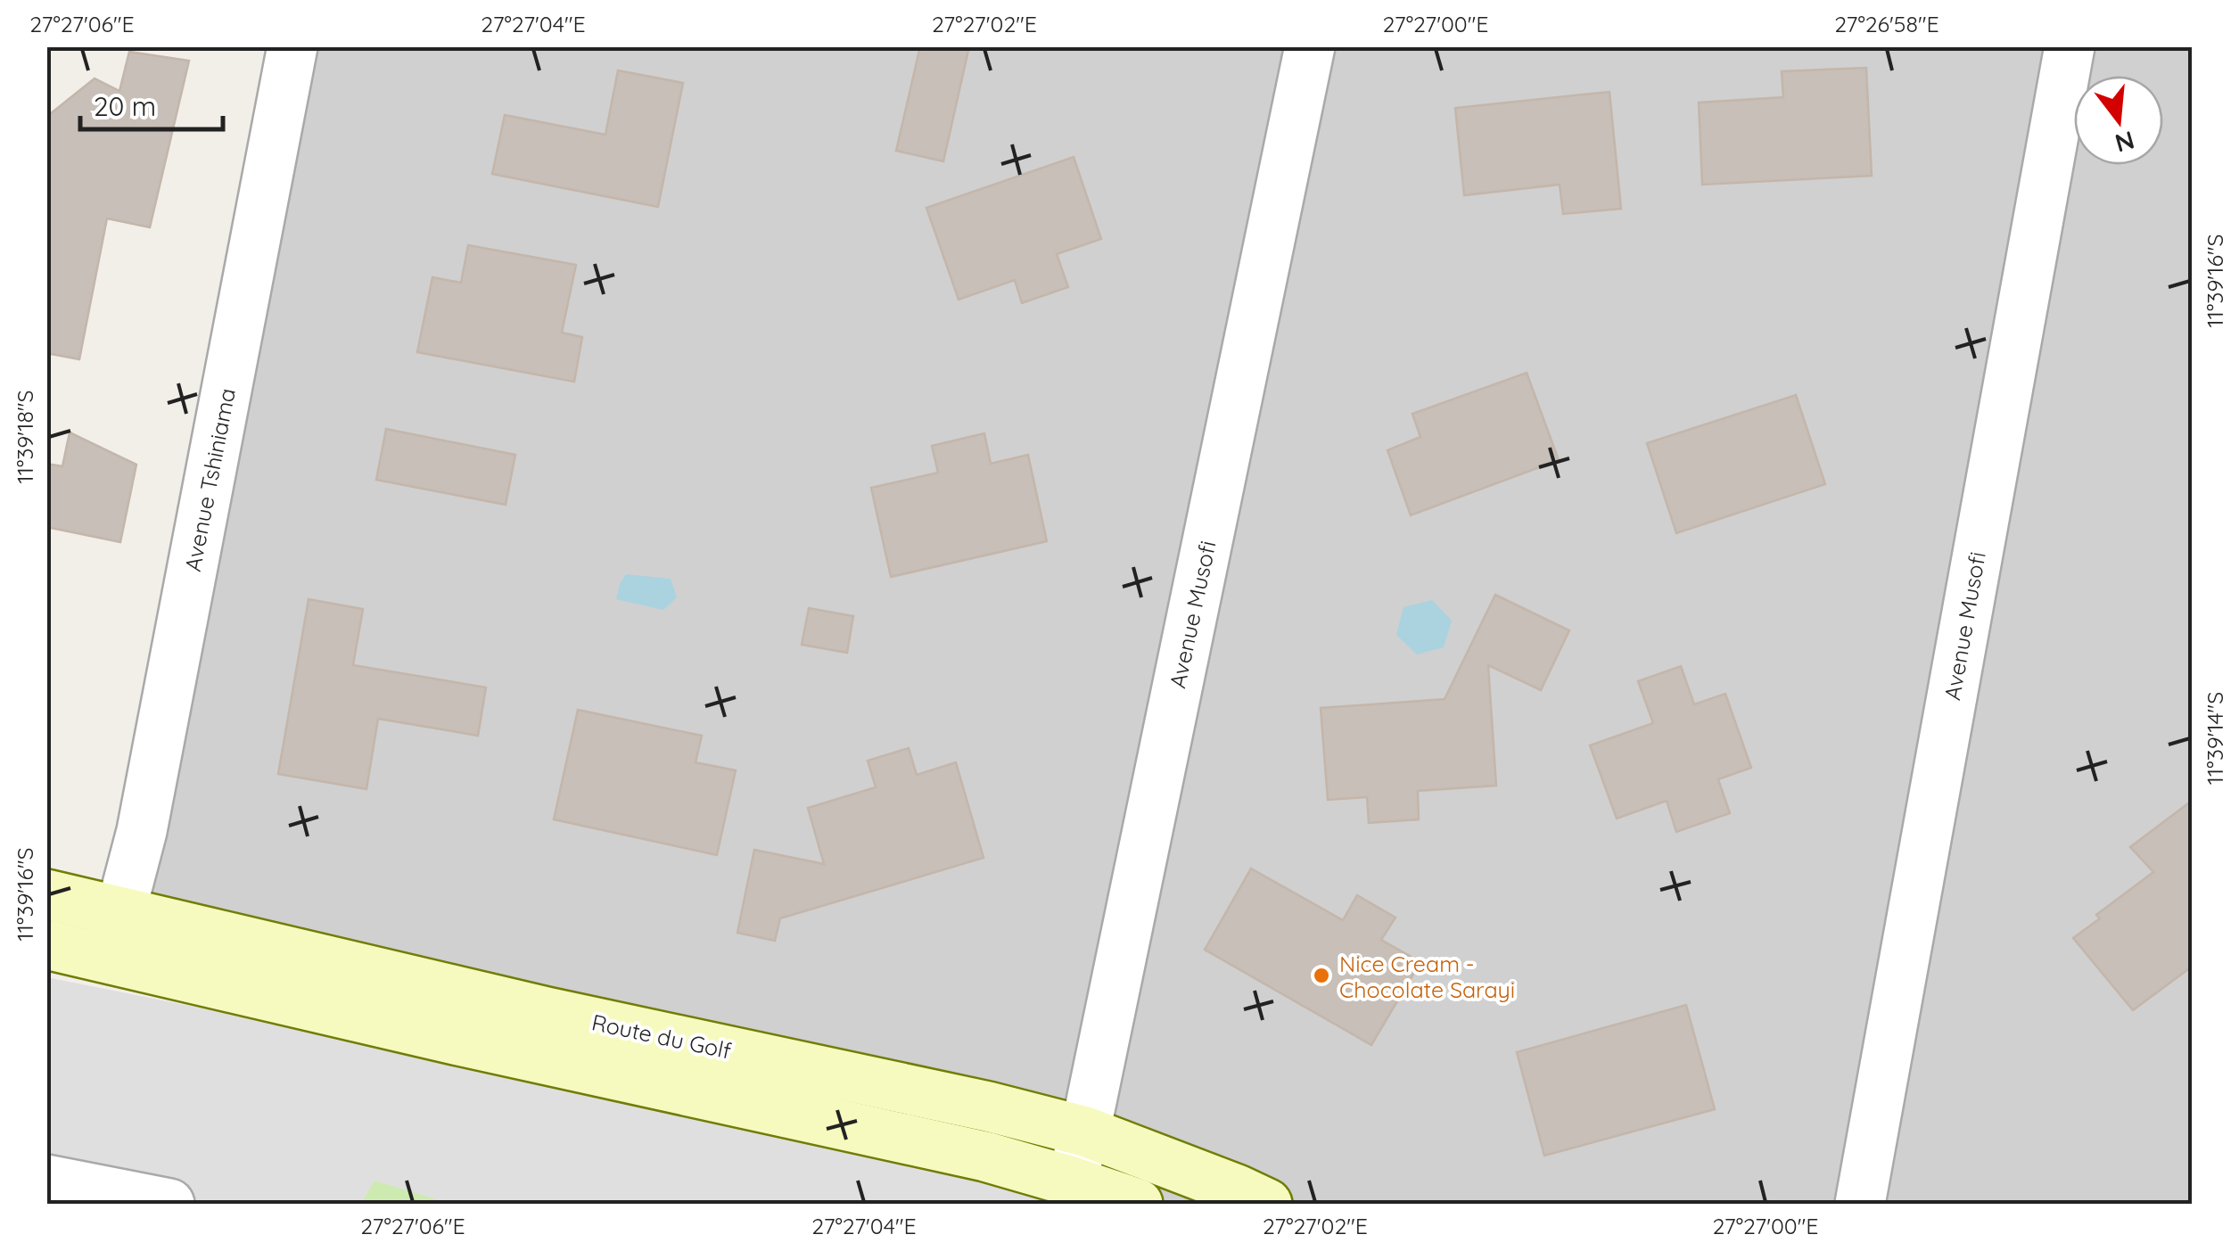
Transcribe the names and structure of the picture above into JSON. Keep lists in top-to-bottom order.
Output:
{
  "streets": {
    "main road": ["Route du Golf"],
    "street": ["Avenue Tshiniama", "Avenue Musofi"]
  },
  "crossings": [
    ["Avenue Tshiniama", "Route du Golf"],
    ["Avenue Musofi", "Route du Golf"]
  ],
  "places": ["Nice Cream - Chocolate Sarayi"],
  "scale_bar": "20 m",
  "north": "bottom",
  "coordinates": [
    "27°27'06\"E",
    "27°27'04\"E",
    "27°27'02\"E",
    "27°27'00\"E",
    "27°26'58\"E",
    "11°39'16\"S",
    "11°39'18\"S",
    "11°39'14\"S"
  ]
}
